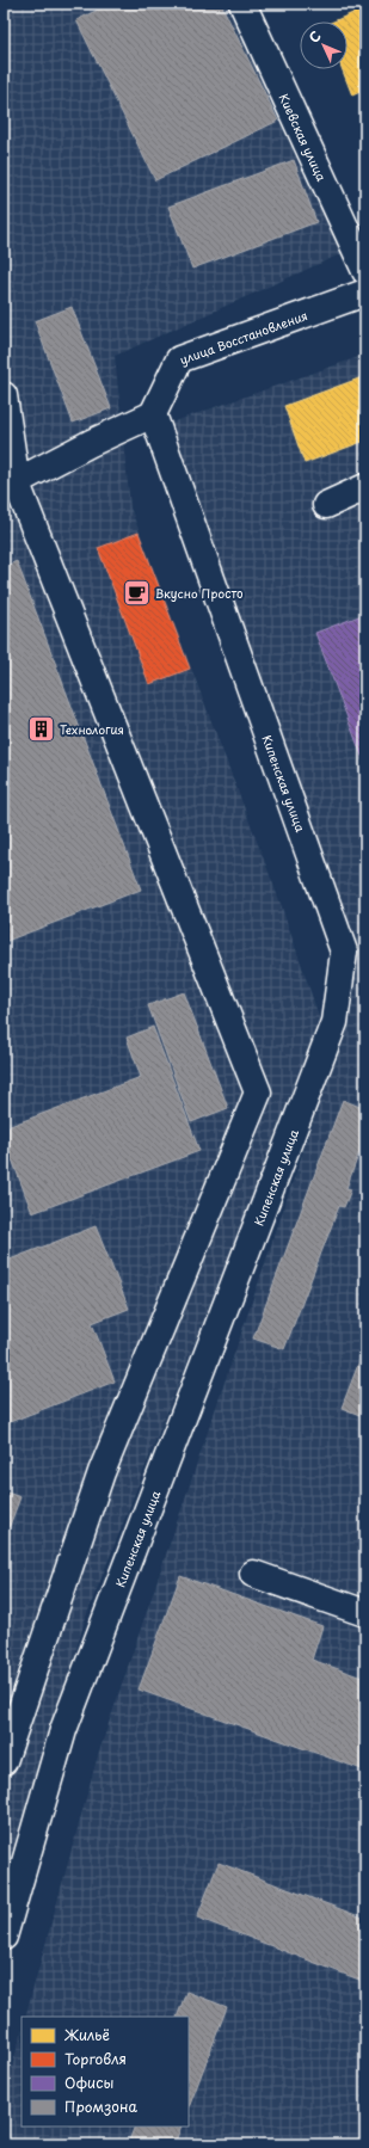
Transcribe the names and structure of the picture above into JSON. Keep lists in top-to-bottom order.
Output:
{
  "streets": {
    "street": ["Киевская улица", "улица Восстановления", "Кипенская улица"]
  },
  "crossings": [
    ["улица Восстановления", "Кипенская улица"]
  ],
  "places": {
    "cafe": ["Вкусно Просто"],
    "building": ["Технология"]
  },
  "legend": [
    "Жильё",
    "Торговля",
    "Офисы",
    "Промзона"
  ],
  "north": "top left"
}
